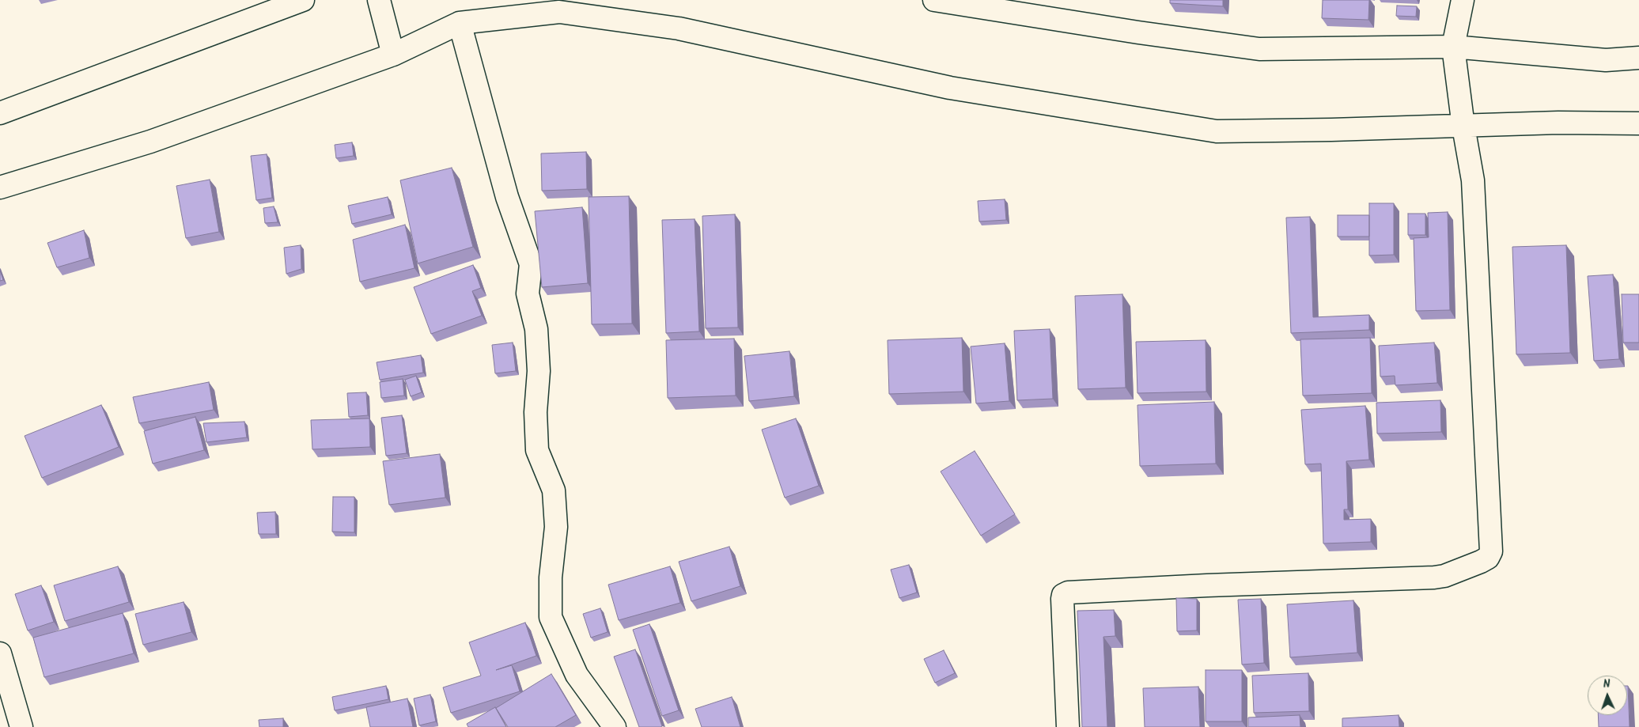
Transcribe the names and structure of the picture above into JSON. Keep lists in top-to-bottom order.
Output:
{
  "north": "top"
}
